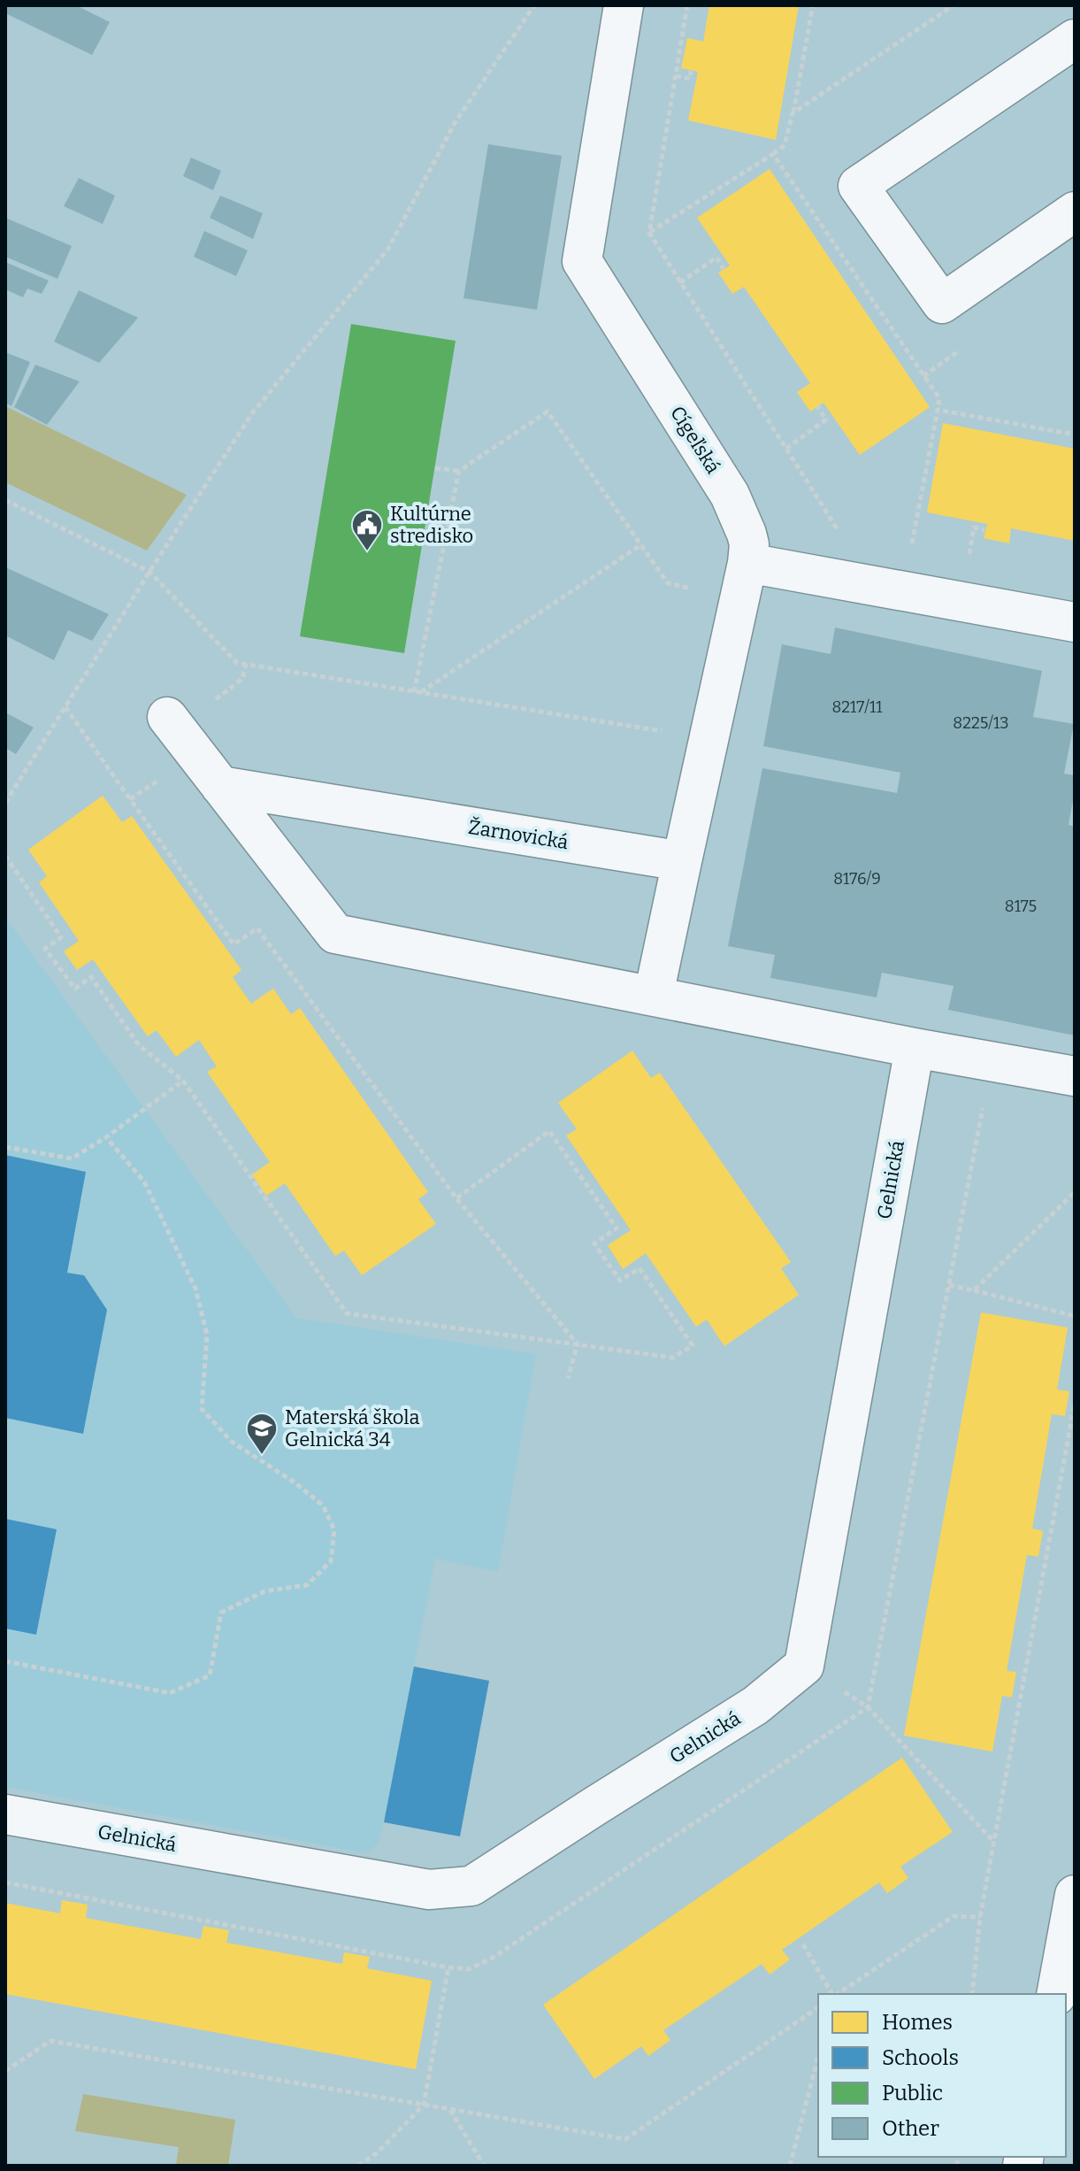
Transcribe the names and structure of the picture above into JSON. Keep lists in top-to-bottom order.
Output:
{
  "streets": {
    "street": ["Cígeľská", "Žarnovická", "Gelnická"]
  },
  "crossings": [
    ["Cígeľská", "Žarnovická"]
  ],
  "places": {
    "public building": ["Kultúrne stredisko"],
    "school or university": ["Materská škola Gelnická 34"]
  },
  "house_numbers": [
    "8217/11",
    "8225/13",
    "8176/9",
    "8175"
  ],
  "legend": [
    "Homes",
    "Schools",
    "Public",
    "Other"
  ]
}
